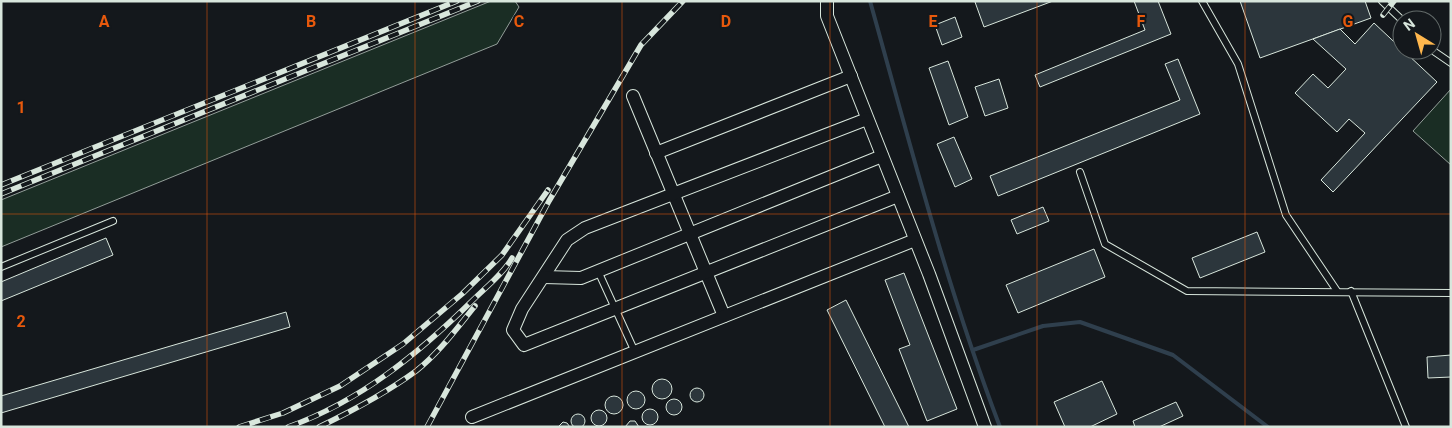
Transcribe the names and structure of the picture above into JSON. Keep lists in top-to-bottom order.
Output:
{
  "north": "top left",
  "grid": {
    "columns": [
      "A",
      "B",
      "C",
      "D",
      "E",
      "F",
      "G"
    ],
    "rows": ["1", "2"]
  }
}
